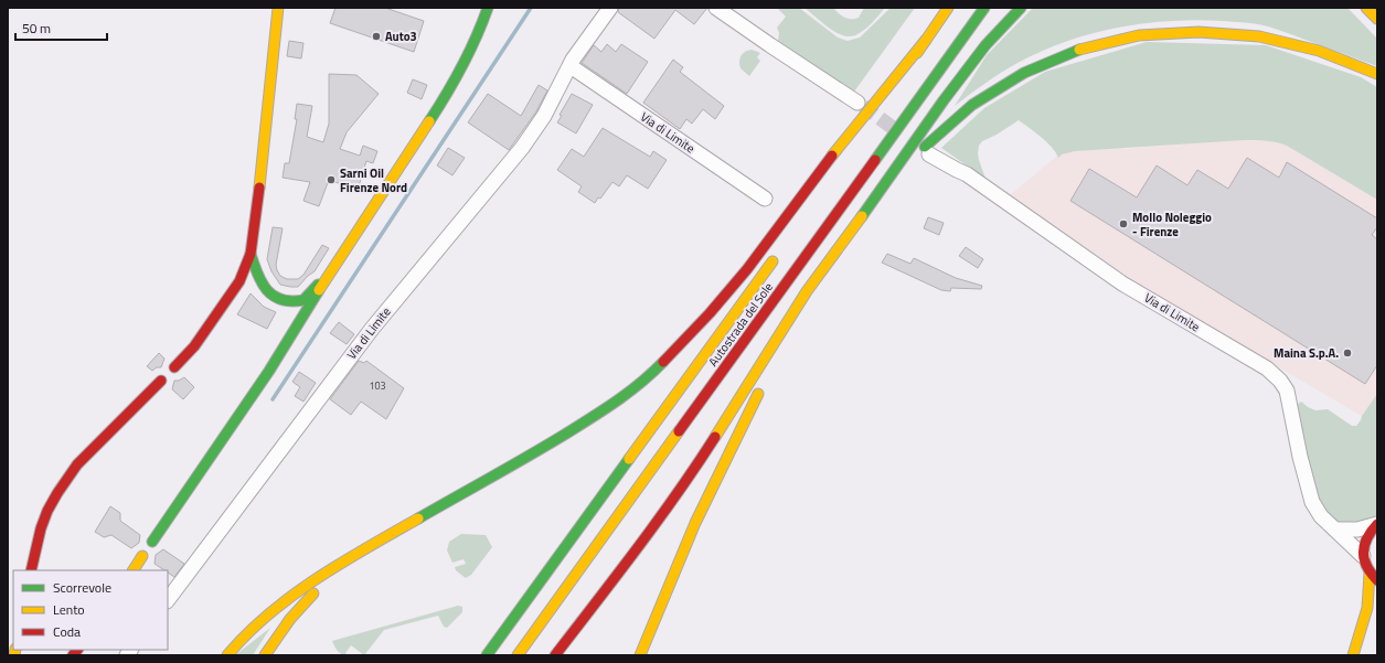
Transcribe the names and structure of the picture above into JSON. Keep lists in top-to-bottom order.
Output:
{
  "streets": {
    "main road": ["Autostrada del Sole"],
    "street": ["Via di Limite"]
  },
  "places": [
    "Auto3",
    "Sarni Oil Firenze Nord",
    "Mollo Noleggio - Firenze",
    "Maina S.p.A."
  ],
  "house_numbers": ["103"],
  "legend": ["Scorrevole", "Lento", "Coda"],
  "scale_bar": "50 m"
}
